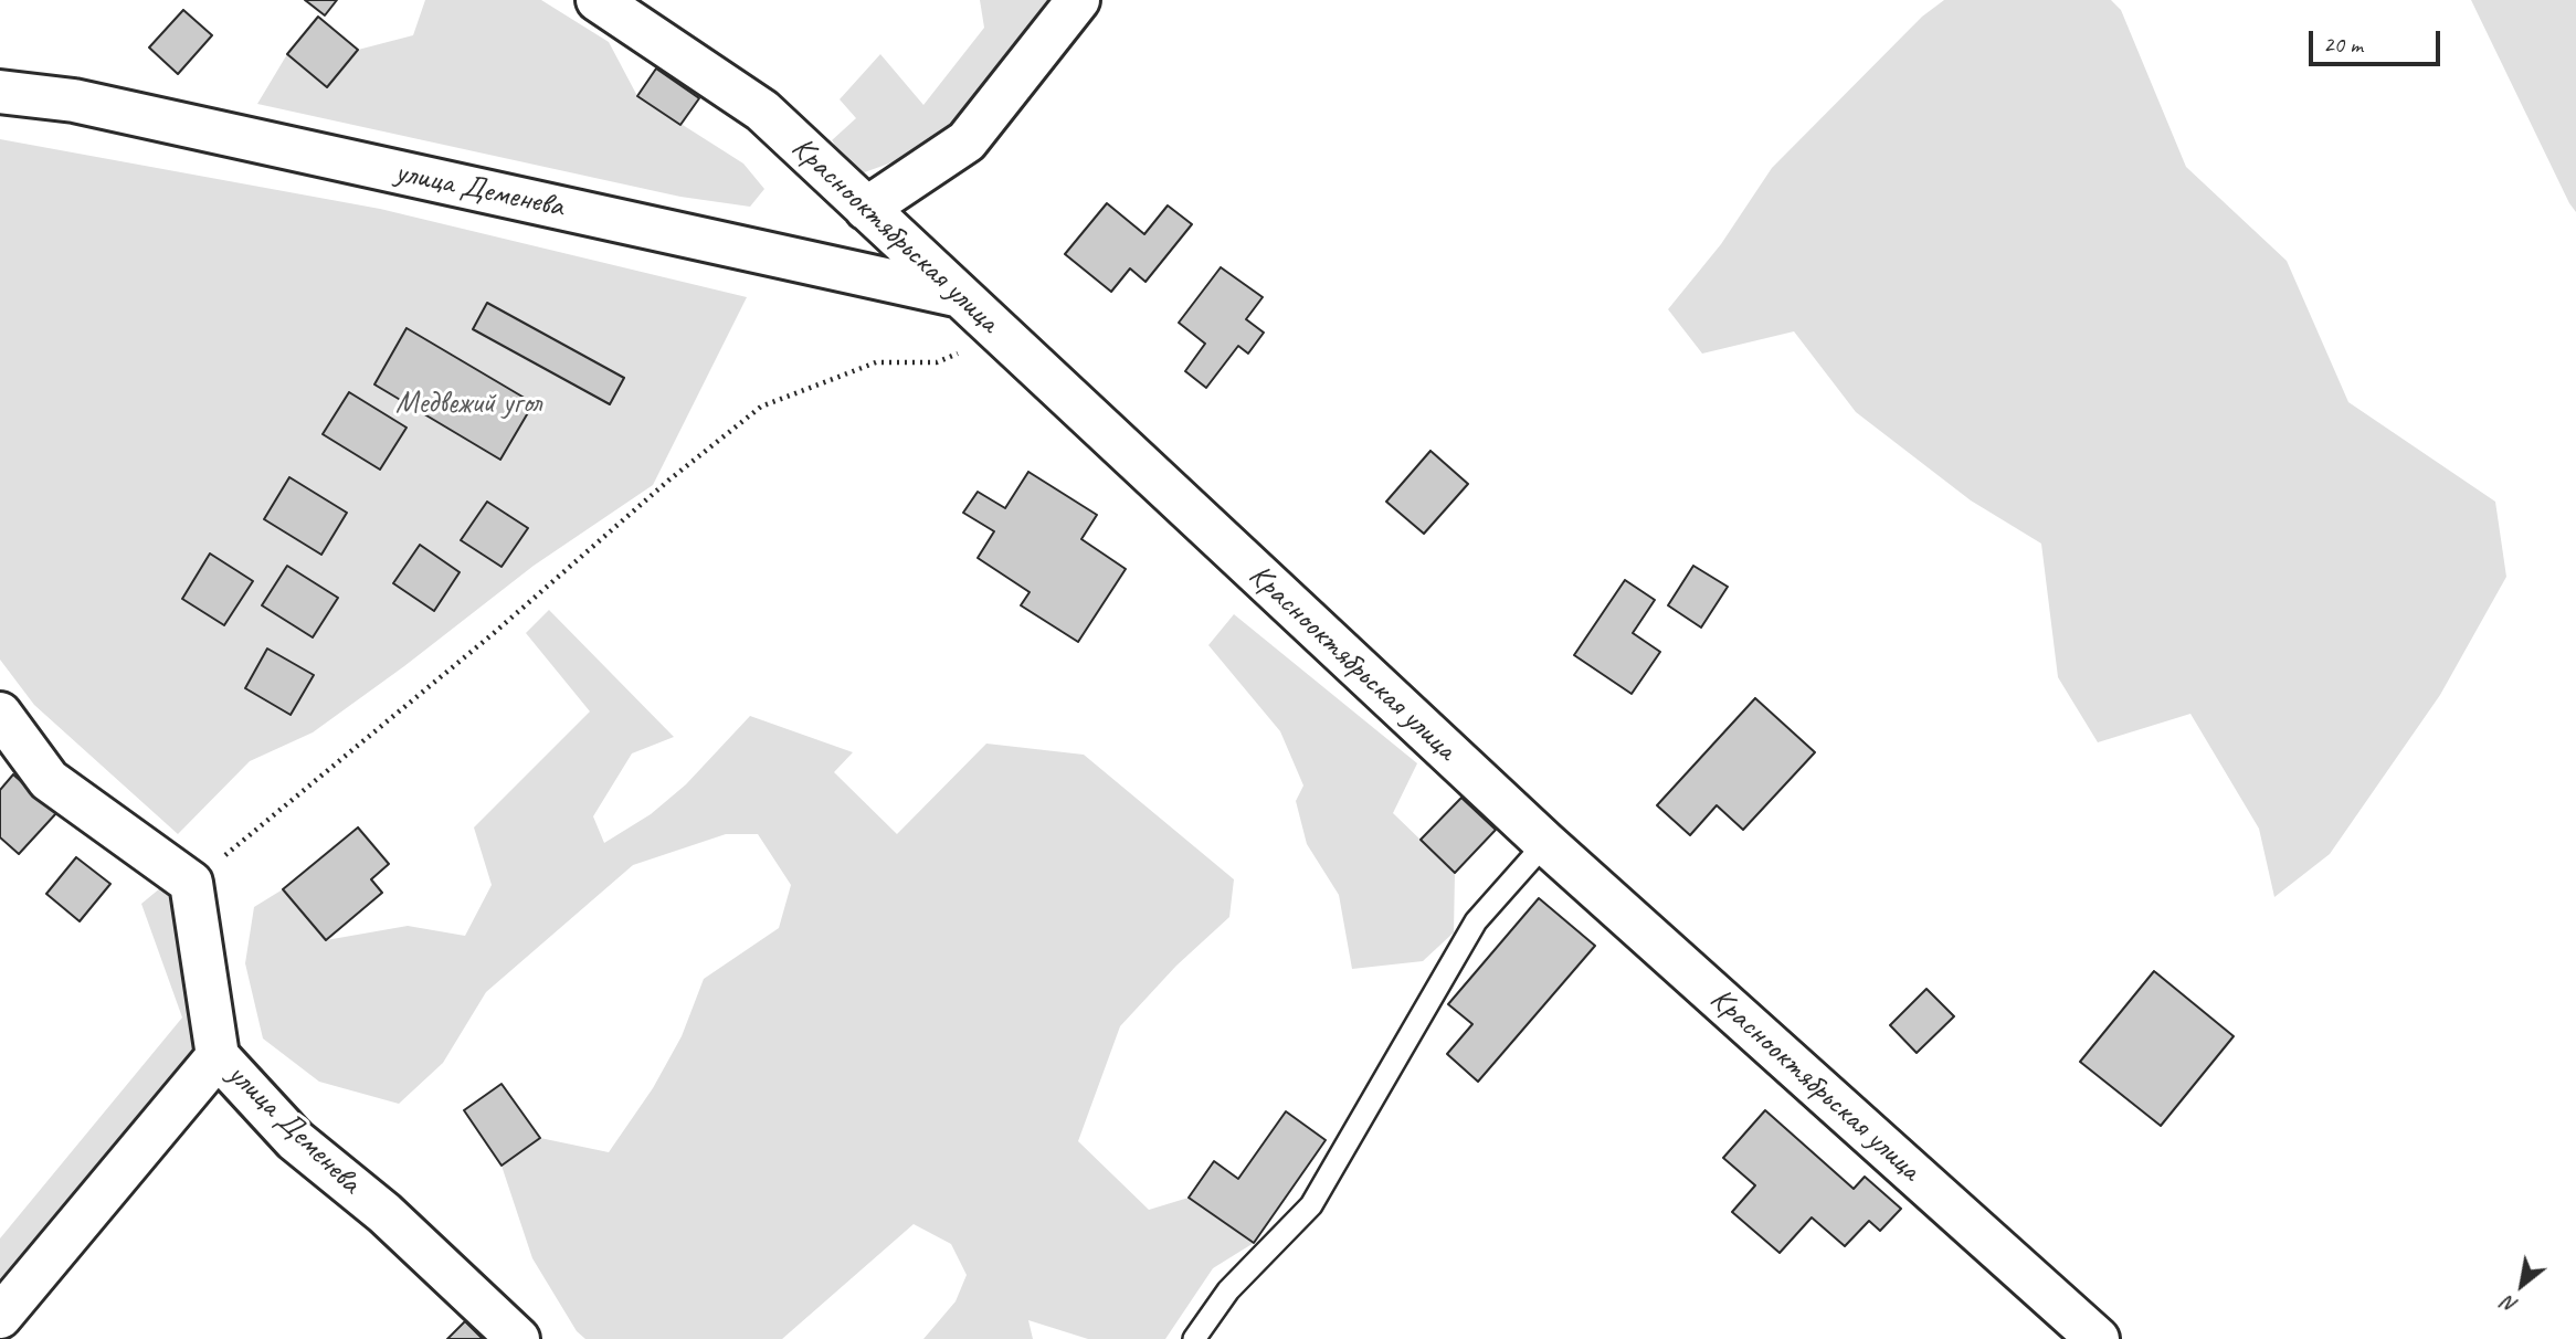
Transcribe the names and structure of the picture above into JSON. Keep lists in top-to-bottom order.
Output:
{
  "streets": {
    "street": ["улица Деменева", "Краснооктябрьская улица"]
  },
  "crossings": [
    ["улица Деменева", "Краснооктябрьская улица"]
  ],
  "parks": ["Медвежий угол"],
  "scale_bar": "20 m",
  "north": "bottom left"
}
